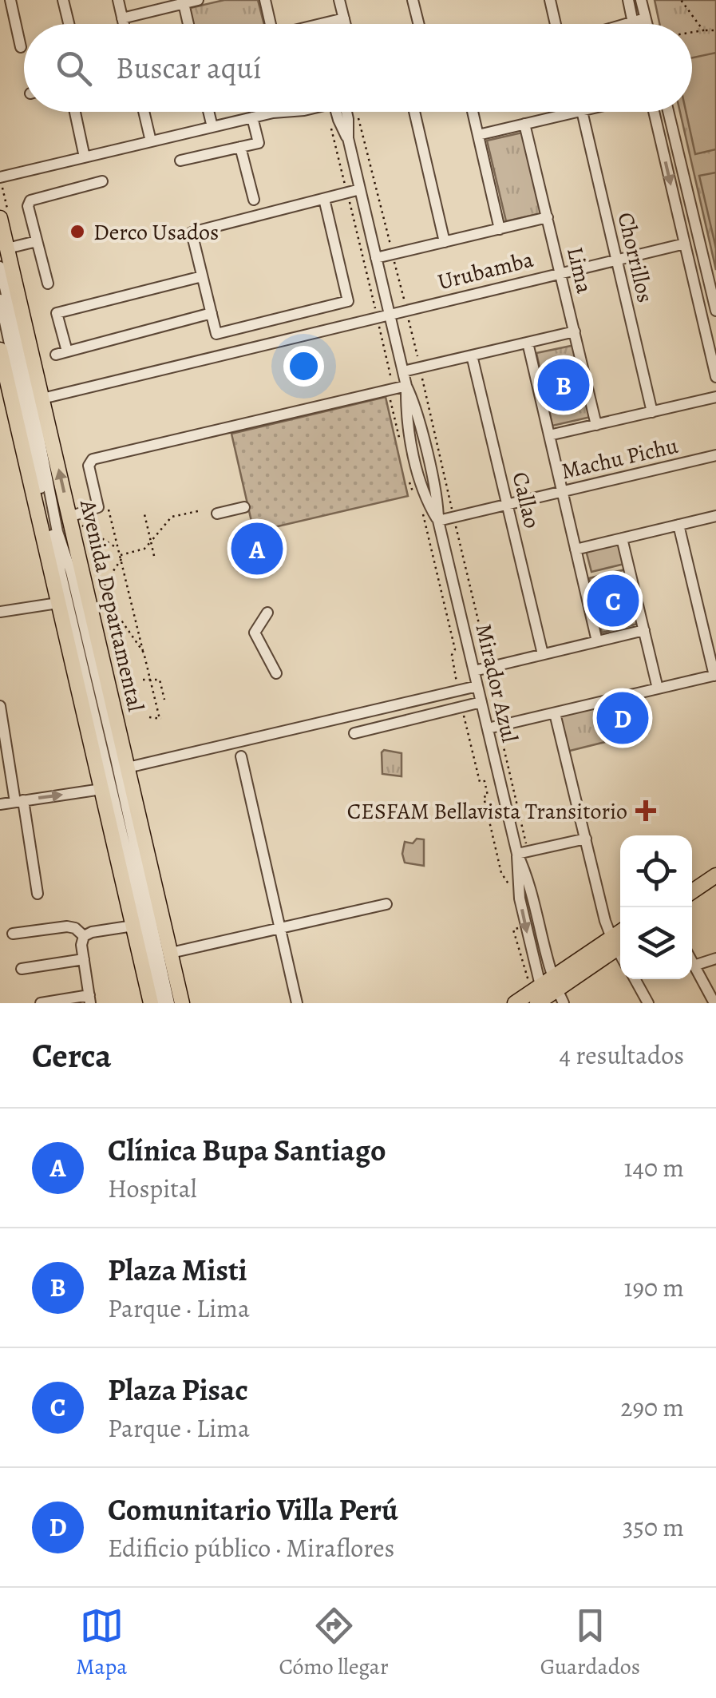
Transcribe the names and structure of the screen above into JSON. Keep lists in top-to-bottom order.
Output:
{
  "streets": {
    "main road": ["Avenida Departamental"],
    "street": [
      "Chorrillos",
      "Urubamba",
      "Lima",
      "Machu Pichu",
      "Callao",
      "Mirador Azul"
    ]
  },
  "crossings": [
    ["Chorrillos", "Urubamba"],
    ["Urubamba", "Lima"],
    ["Urubamba", "Avenida Departamental"],
    ["Urubamba", "Mirador Azul"],
    ["Machu Pichu", "Callao"],
    ["Machu Pichu", "Mirador Azul"]
  ],
  "places": {
    "other": ["Derco Usados"],
    "health": ["CESFAM Bellavista Transitorio"]
  },
  "page": {
    "search": "Buscar aquí",
    "pins": [
      "B",
      "A",
      "C",
      "D"
    ],
    "heading": ["Cerca", "4 resultados"],
    "list": [
      {
        "mark": "A",
        "name": "Clínica Bupa Santiago",
        "note": "Hospital",
        "value": "140 m"
      },
      {
        "mark": "B",
        "name": "Plaza Misti",
        "note": "Parque · Lima",
        "value": "190 m"
      },
      {
        "mark": "C",
        "name": "Plaza Pisac",
        "note": "Parque · Lima",
        "value": "290 m"
      },
      {
        "mark": "D",
        "name": "Comunitario Villa Perú",
        "note": "Edificio público · Miraflores",
        "value": "350 m"
      }
    ],
    "nav": ["Mapa", "Cómo llegar", "Guardados"]
  }
}
